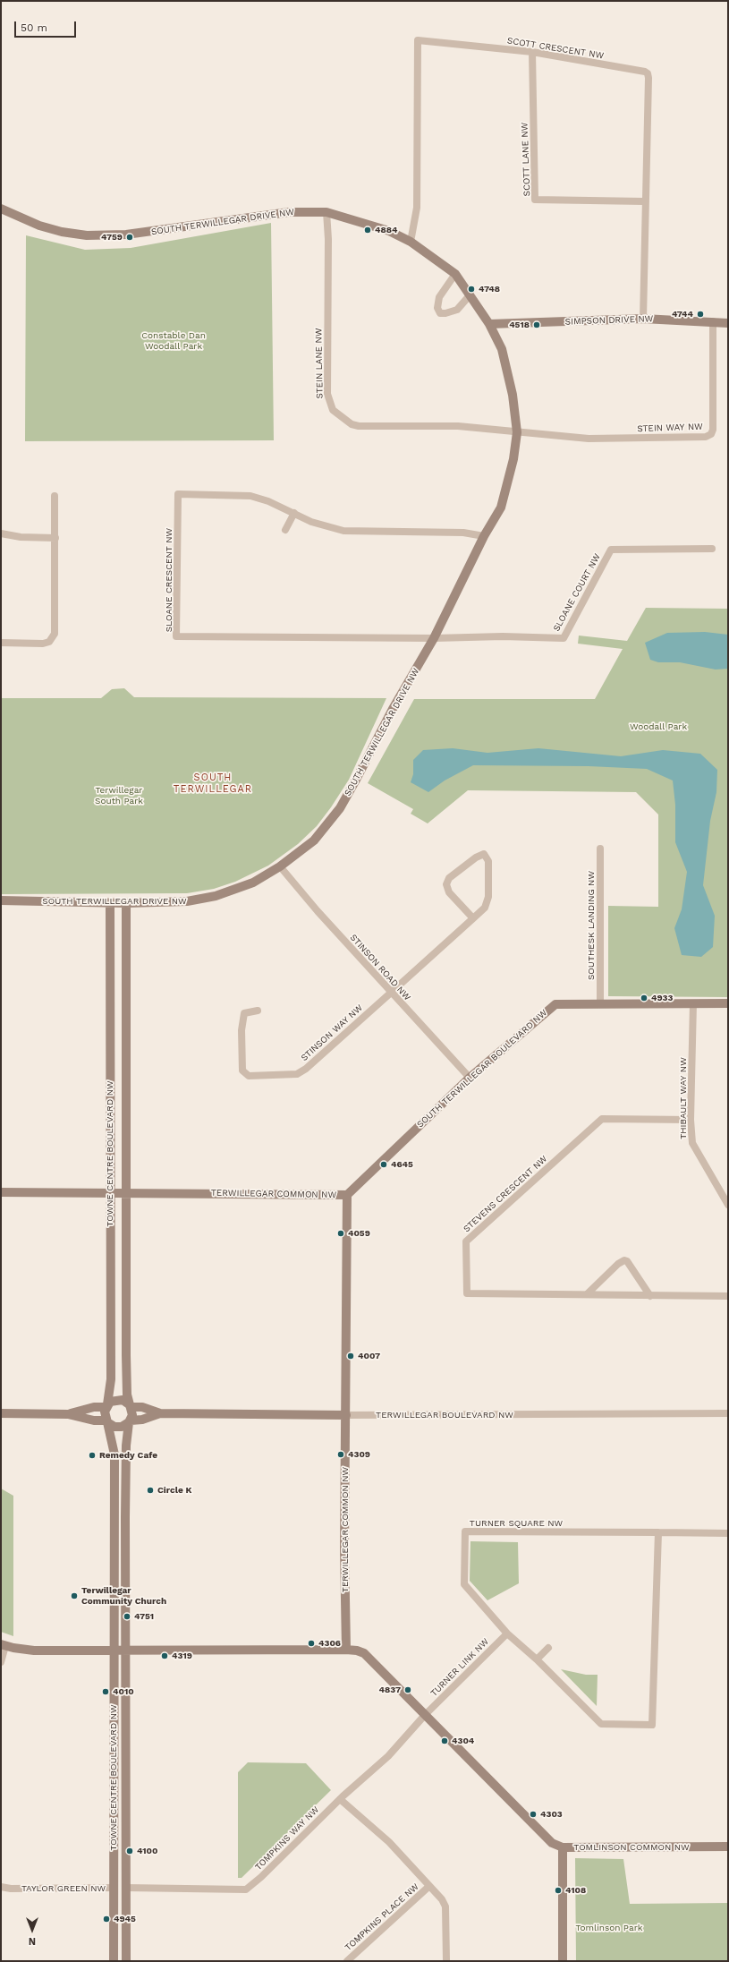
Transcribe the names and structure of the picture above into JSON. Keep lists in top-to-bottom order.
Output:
{
  "streets": {
    "street": [
      "SCOTT CRESCENT NW",
      "SCOTT LANE NW",
      "SOUTH TERWILLEGAR DRIVE NW",
      "SIMPSON DRIVE NW",
      "STEIN LANE NW",
      "STEIN WAY NW",
      "SLOANE CRESCENT NW",
      "SLOANE COURT NW",
      "SOUTHESK LANDING NW",
      "STINSON ROAD NW",
      "STINSON WAY NW",
      "SOUTH TERWILLEGAR BOULEVARD NW",
      "THIBAULT WAY NW",
      "TOWNE CENTRE BOULEVARD NW",
      "TERWILLEGAR COMMON NW",
      "STEVENS CRESCENT NW",
      "TERWILLEGAR BOULEVARD NW",
      "TURNER SQUARE NW",
      "TURNER LINK NW",
      "TOMPKINS WAY NW",
      "TOMLINSON COMMON NW",
      "TAYLOR GREEN NW",
      "TOMPKINS PLACE NW"
    ]
  },
  "crossings": [
    ["SCOTT CRESCENT NW", "SCOTT LANE NW"],
    ["SCOTT CRESCENT NW", "SOUTH TERWILLEGAR DRIVE NW"],
    ["SCOTT CRESCENT NW", "SIMPSON DRIVE NW"],
    ["SOUTH TERWILLEGAR DRIVE NW", "SIMPSON DRIVE NW"],
    ["SOUTH TERWILLEGAR DRIVE NW", "STEIN LANE NW"],
    ["SOUTH TERWILLEGAR DRIVE NW", "STEIN WAY NW"],
    ["SOUTH TERWILLEGAR DRIVE NW", "SLOANE CRESCENT NW"],
    ["SOUTH TERWILLEGAR DRIVE NW", "SLOANE COURT NW"],
    ["SOUTH TERWILLEGAR DRIVE NW", "STINSON ROAD NW"],
    ["SOUTH TERWILLEGAR DRIVE NW", "TOWNE CENTRE BOULEVARD NW"],
    ["SIMPSON DRIVE NW", "STEIN WAY NW"],
    ["STEIN LANE NW", "STEIN WAY NW"],
    ["SLOANE CRESCENT NW", "SLOANE COURT NW"],
    ["SOUTHESK LANDING NW", "SOUTH TERWILLEGAR BOULEVARD NW"],
    ["STINSON ROAD NW", "STINSON WAY NW"],
    ["STINSON ROAD NW", "SOUTH TERWILLEGAR BOULEVARD NW"],
    ["SOUTH TERWILLEGAR BOULEVARD NW", "THIBAULT WAY NW"],
    ["SOUTH TERWILLEGAR BOULEVARD NW", "TERWILLEGAR COMMON NW"],
    ["THIBAULT WAY NW", "STEVENS CRESCENT NW"],
    ["TOWNE CENTRE BOULEVARD NW", "TERWILLEGAR COMMON NW"],
    ["TOWNE CENTRE BOULEVARD NW", "TERWILLEGAR BOULEVARD NW"],
    ["TOWNE CENTRE BOULEVARD NW", "TOMPKINS WAY NW"],
    ["TOWNE CENTRE BOULEVARD NW", "TAYLOR GREEN NW"],
    ["TERWILLEGAR COMMON NW", "TERWILLEGAR BOULEVARD NW"],
    ["TURNER SQUARE NW", "TURNER LINK NW"],
    ["TURNER LINK NW", "TOMPKINS WAY NW"],
    ["TOMPKINS WAY NW", "TAYLOR GREEN NW"]
  ],
  "districts": ["SOUTH TERWILLEGAR"],
  "parks": [
    "Constable Dan Woodall Park",
    "Woodall Park",
    "Terwillegar South Park",
    "Tomlinson Park"
  ],
  "places": [
    "4884",
    "4759",
    "4748",
    "4744",
    "4518",
    "4933",
    "4645",
    "4059",
    "4007",
    "4309",
    "Remedy Cafe",
    "Circle K",
    "Terwillegar Community Church",
    "4751",
    "4306",
    "4319",
    "4837",
    "4010",
    "4304",
    "4303",
    "4100",
    "4108",
    "4945"
  ],
  "scale_bar": "50 m",
  "north": "bottom"
}
